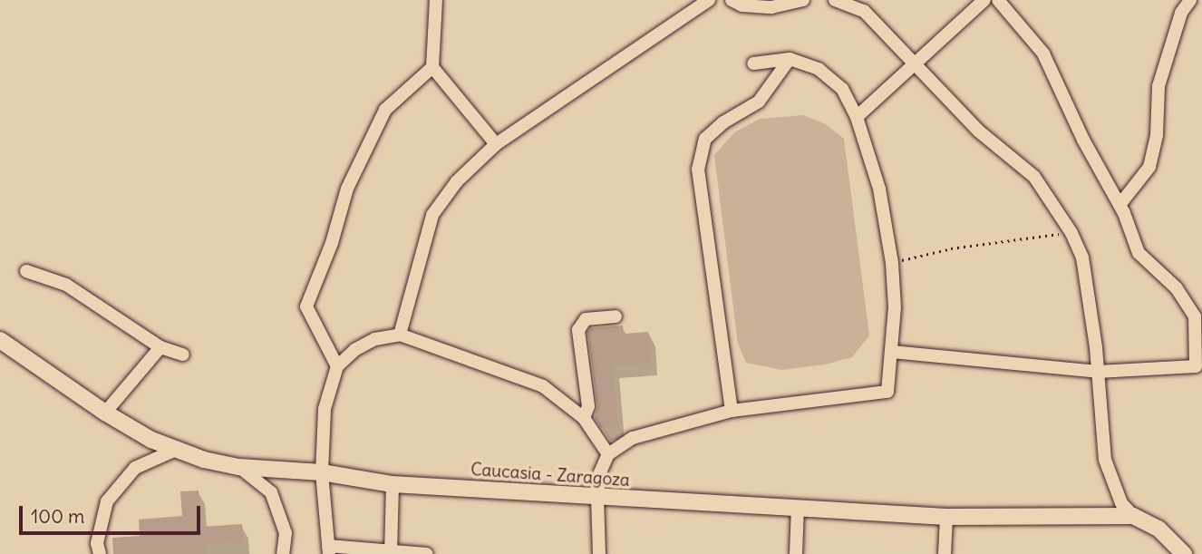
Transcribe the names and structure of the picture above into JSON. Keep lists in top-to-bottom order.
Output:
{
  "streets": {
    "main road": ["Caucasia - Zaragoza"]
  },
  "scale_bar": "100 m"
}
